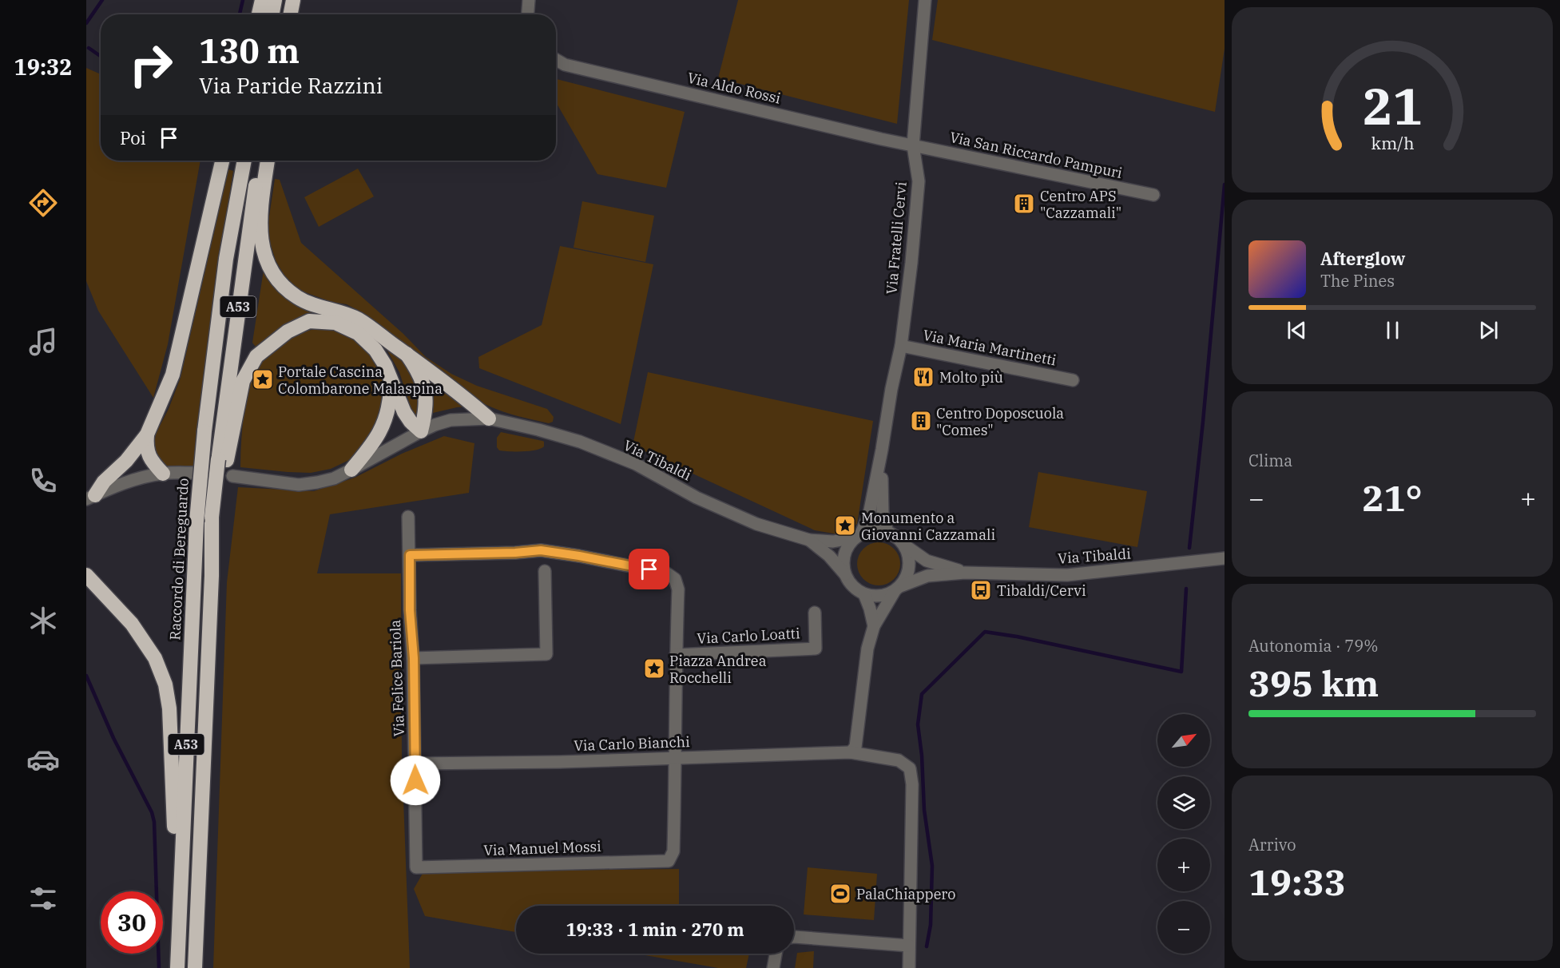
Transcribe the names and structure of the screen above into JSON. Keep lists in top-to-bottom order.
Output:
{
  "streets": {
    "highway": ["A53", "Raccordo di Bereguardo"],
    "street": [
      "Via Aldo Rossi",
      "Via San Riccardo Pampuri",
      "Via Fratelli Cervi",
      "Via Maria Martinetti",
      "Via Tibaldi",
      "Via Carlo Loatti",
      "Via Felice Bariola",
      "Via Carlo Bianchi",
      "Via Manuel Mossi"
    ]
  },
  "crossings": [
    ["Via Aldo Rossi", "Via San Riccardo Pampuri"],
    ["Via Aldo Rossi", "Via Fratelli Cervi"],
    ["Via San Riccardo Pampuri", "Via Fratelli Cervi"],
    ["Via Fratelli Cervi", "Via Maria Martinetti"],
    ["Via Fratelli Cervi", "Via Tibaldi"],
    ["Via Felice Bariola", "Via Carlo Bianchi"],
    ["Via Felice Bariola", "Via Manuel Mossi"],
    ["Via Carlo Bianchi", "Via Manuel Mossi"]
  ],
  "places": {
    "building": ["Centro APS \"Cazzamali\"", "Centro Doposcuola \"Comes\""],
    "restaurant": ["Molto più"],
    "place": ["Portale Cascina Colombarone Malaspina", "Monumento a Giovanni Cazzamali", "Piazza Andrea Rocchelli"],
    "bus stop": ["Tibaldi/Cervi"],
    "sports": ["PalaChiappero"]
  },
  "north": "top right",
  "page": {
    "tabs": "19:32",
    "turn": ["130 m", "Via Paride Razzini"],
    "then": "Poi",
    "song": ["Afterglow", "The Pines"],
    "tile": [
      "Clima",
      ["Autonomia · 79%", "395 km"],
      ["Arrivo", "19:33"]
    ],
    "heat": ["−", "21°", "+"],
    "map_buttons": ["+", "−"],
    "limit": "30",
    "trip": "19:33 · 1 min · 270 m",
    "gauge": ["21", "km/h"]
  }
}
